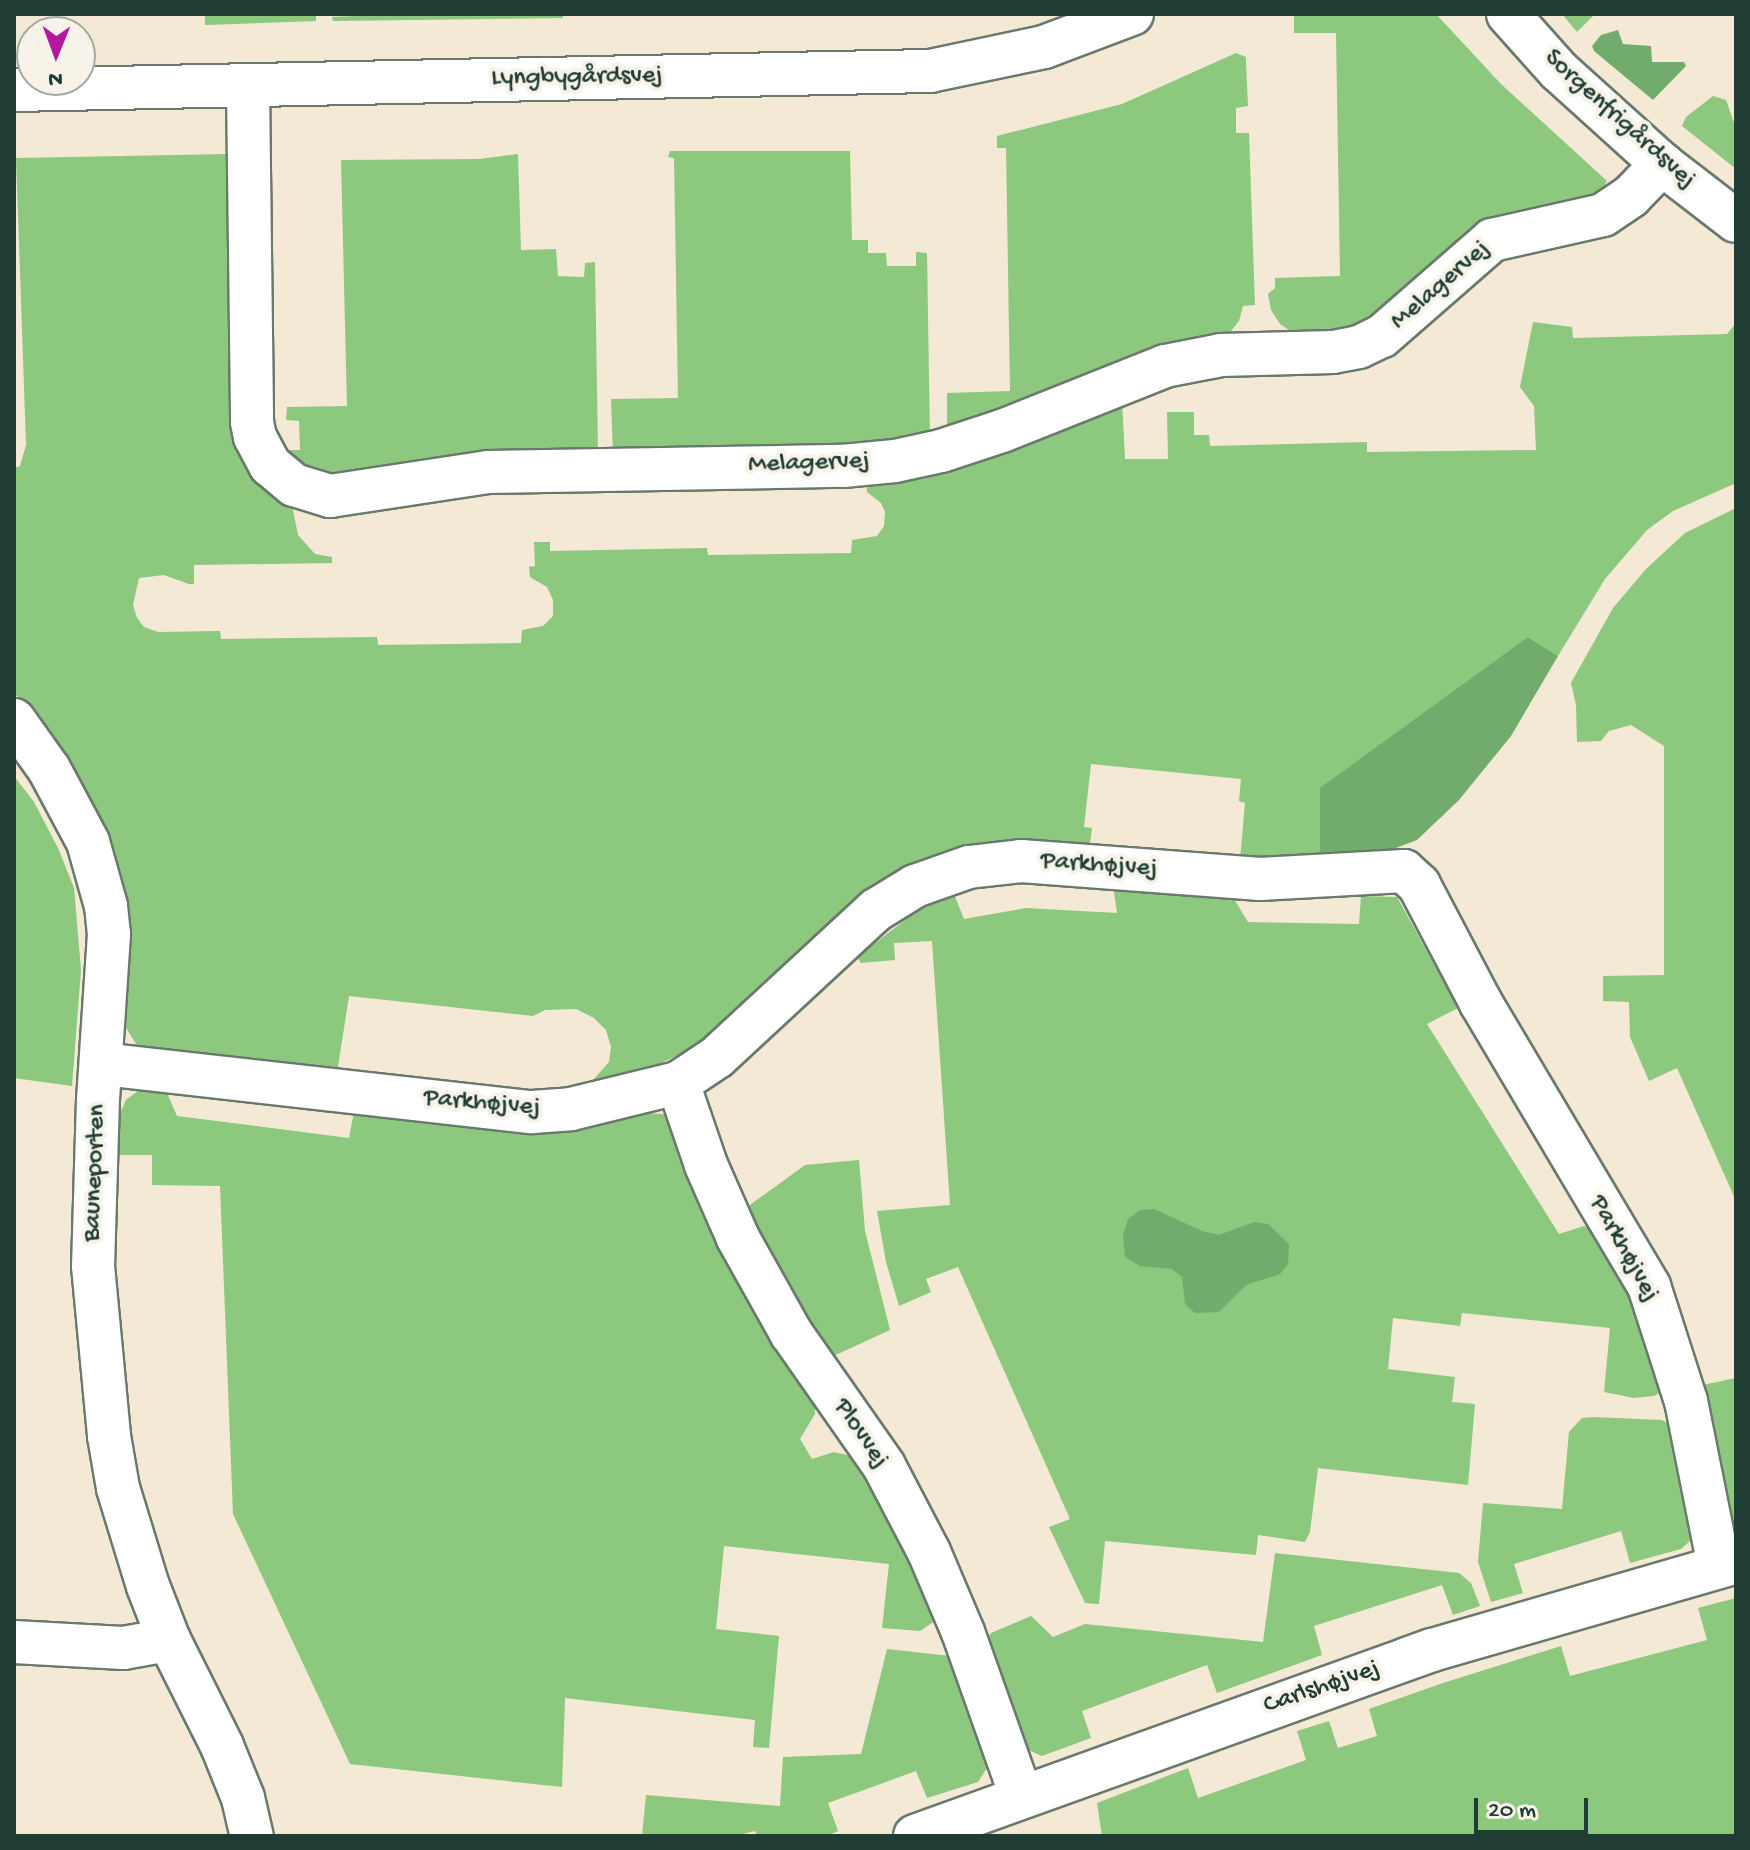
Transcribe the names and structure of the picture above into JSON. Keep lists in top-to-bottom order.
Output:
{
  "streets": {
    "street": [
      "Lyngbygårdsvej",
      "Sorgenfrigårdsvej",
      "Melagervej",
      "Parkhøjvej",
      "Bauneporten",
      "Plovvej",
      "Carlshøjvej"
    ]
  },
  "crossings": [
    ["Lyngbygårdsvej", "Melagervej"],
    ["Sorgenfrigårdsvej", "Melagervej"],
    ["Parkhøjvej", "Bauneporten"],
    ["Parkhøjvej", "Plovvej"],
    ["Parkhøjvej", "Carlshøjvej"],
    ["Plovvej", "Carlshøjvej"]
  ],
  "scale_bar": "20 m",
  "north": "bottom"
}
